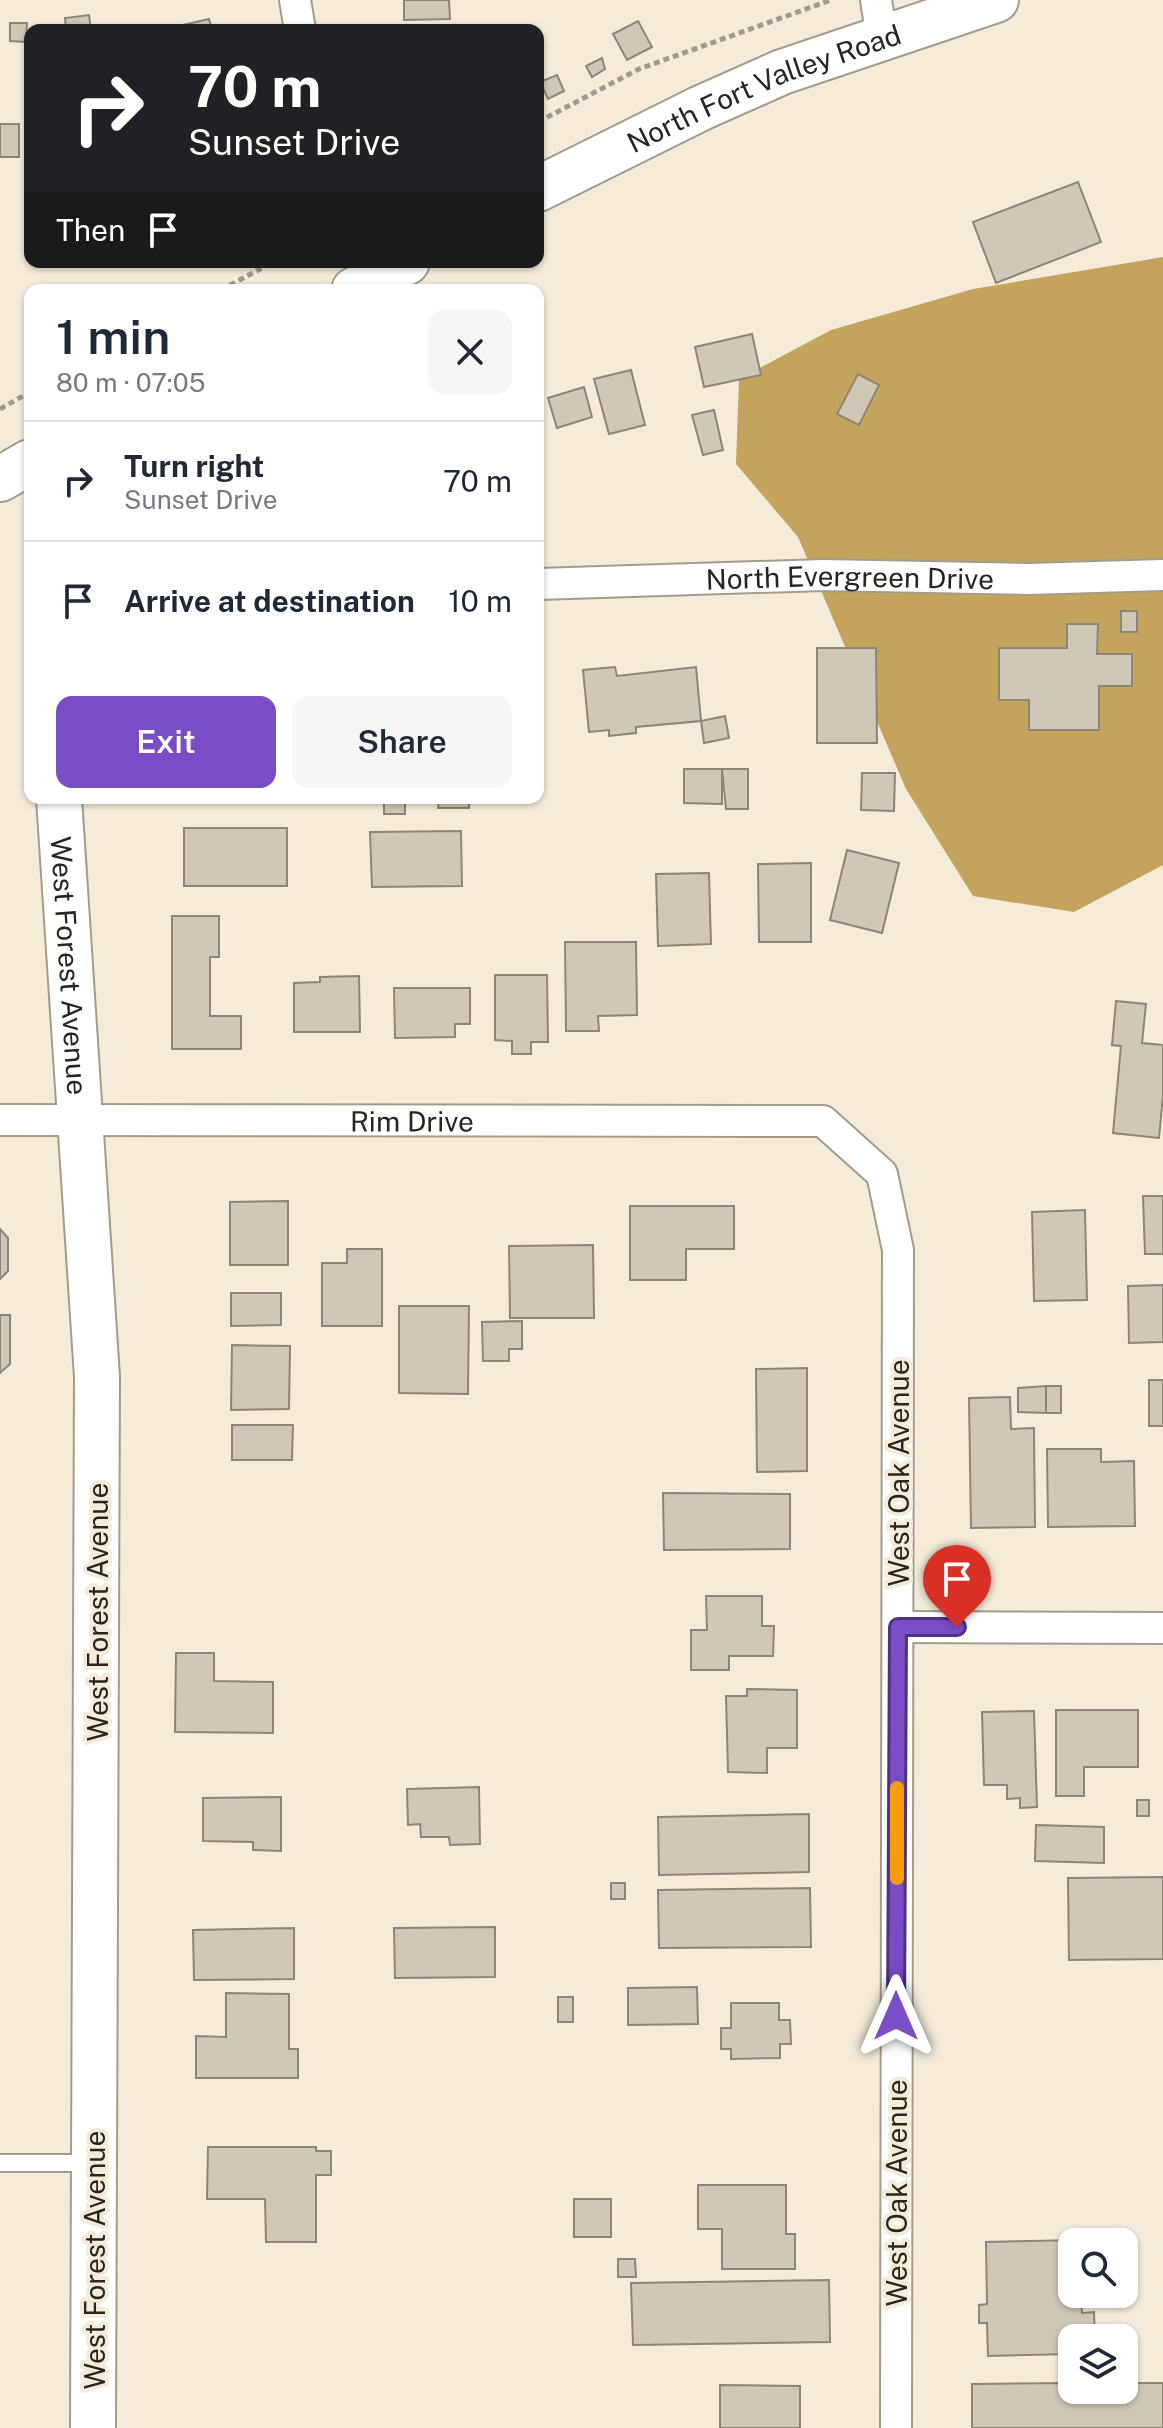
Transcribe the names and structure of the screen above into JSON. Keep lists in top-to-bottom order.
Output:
{
  "streets": {
    "main road": ["North Fort Valley Road", "West Forest Avenue"],
    "street": ["North Evergreen Drive", "Rim Drive", "West Oak Avenue"]
  },
  "crossings": [
    ["West Forest Avenue", "Rim Drive"],
    ["Rim Drive", "West Oak Avenue"]
  ],
  "page": {
    "turn": ["70 m", "Sunset Drive"],
    "then": "Then",
    "heading": ["1 min", "80 m · 07:05"],
    "list": [
      {
        "name": "Turn right",
        "note": "Sunset Drive",
        "value": "70 m"
      },
      {
        "name": "Arrive at destination",
        "value": "10 m"
      }
    ],
    "buttons": ["Exit", "Share"]
  }
}
